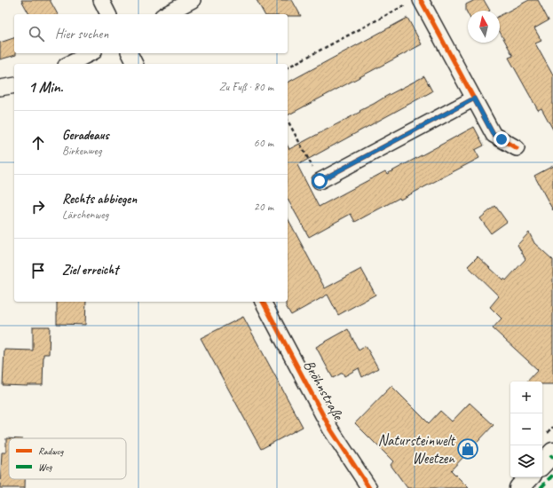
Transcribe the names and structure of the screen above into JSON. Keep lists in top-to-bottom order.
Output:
{
  "streets": {
    "street": ["Bröhnstraße"]
  },
  "places": {
    "shop": ["Natursteinwelt Weetzen"]
  },
  "legend": ["Radweg", "Weg"],
  "north": "top",
  "page": {
    "search": "Hier suchen",
    "heading": ["1 Min.", "Zu Fuß · 80 m"],
    "list": [
      ["Geradeaus", "Birkenweg", "60 m"],
      ["Rechts abbiegen", "Lärchenweg", "20 m"],
      "Ziel erreicht"
    ],
    "map_buttons": ["+", "−"]
  }
}
